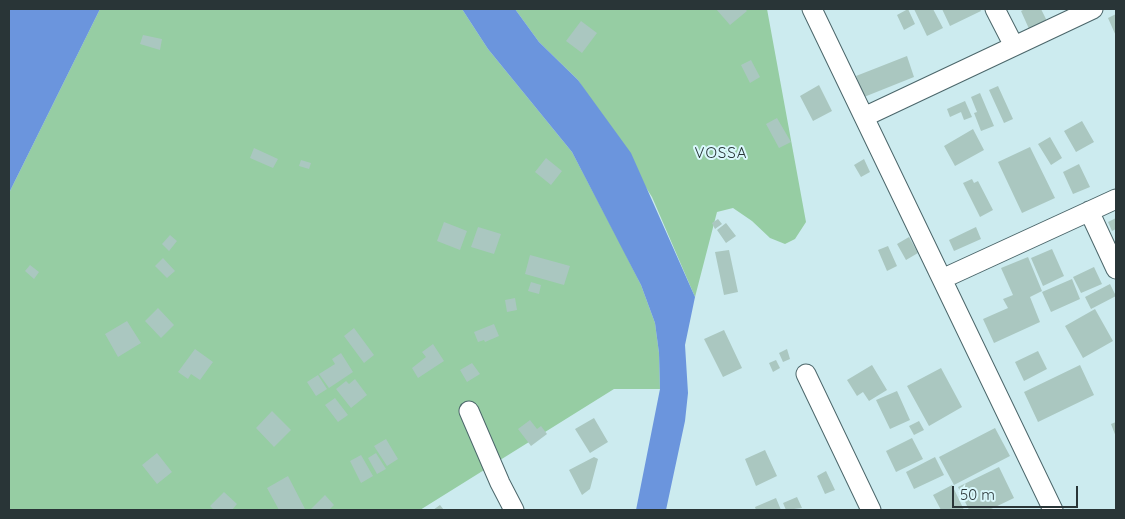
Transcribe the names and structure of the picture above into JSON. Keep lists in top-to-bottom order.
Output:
{
  "districts": ["VOSSA"],
  "scale_bar": "50 m"
}
